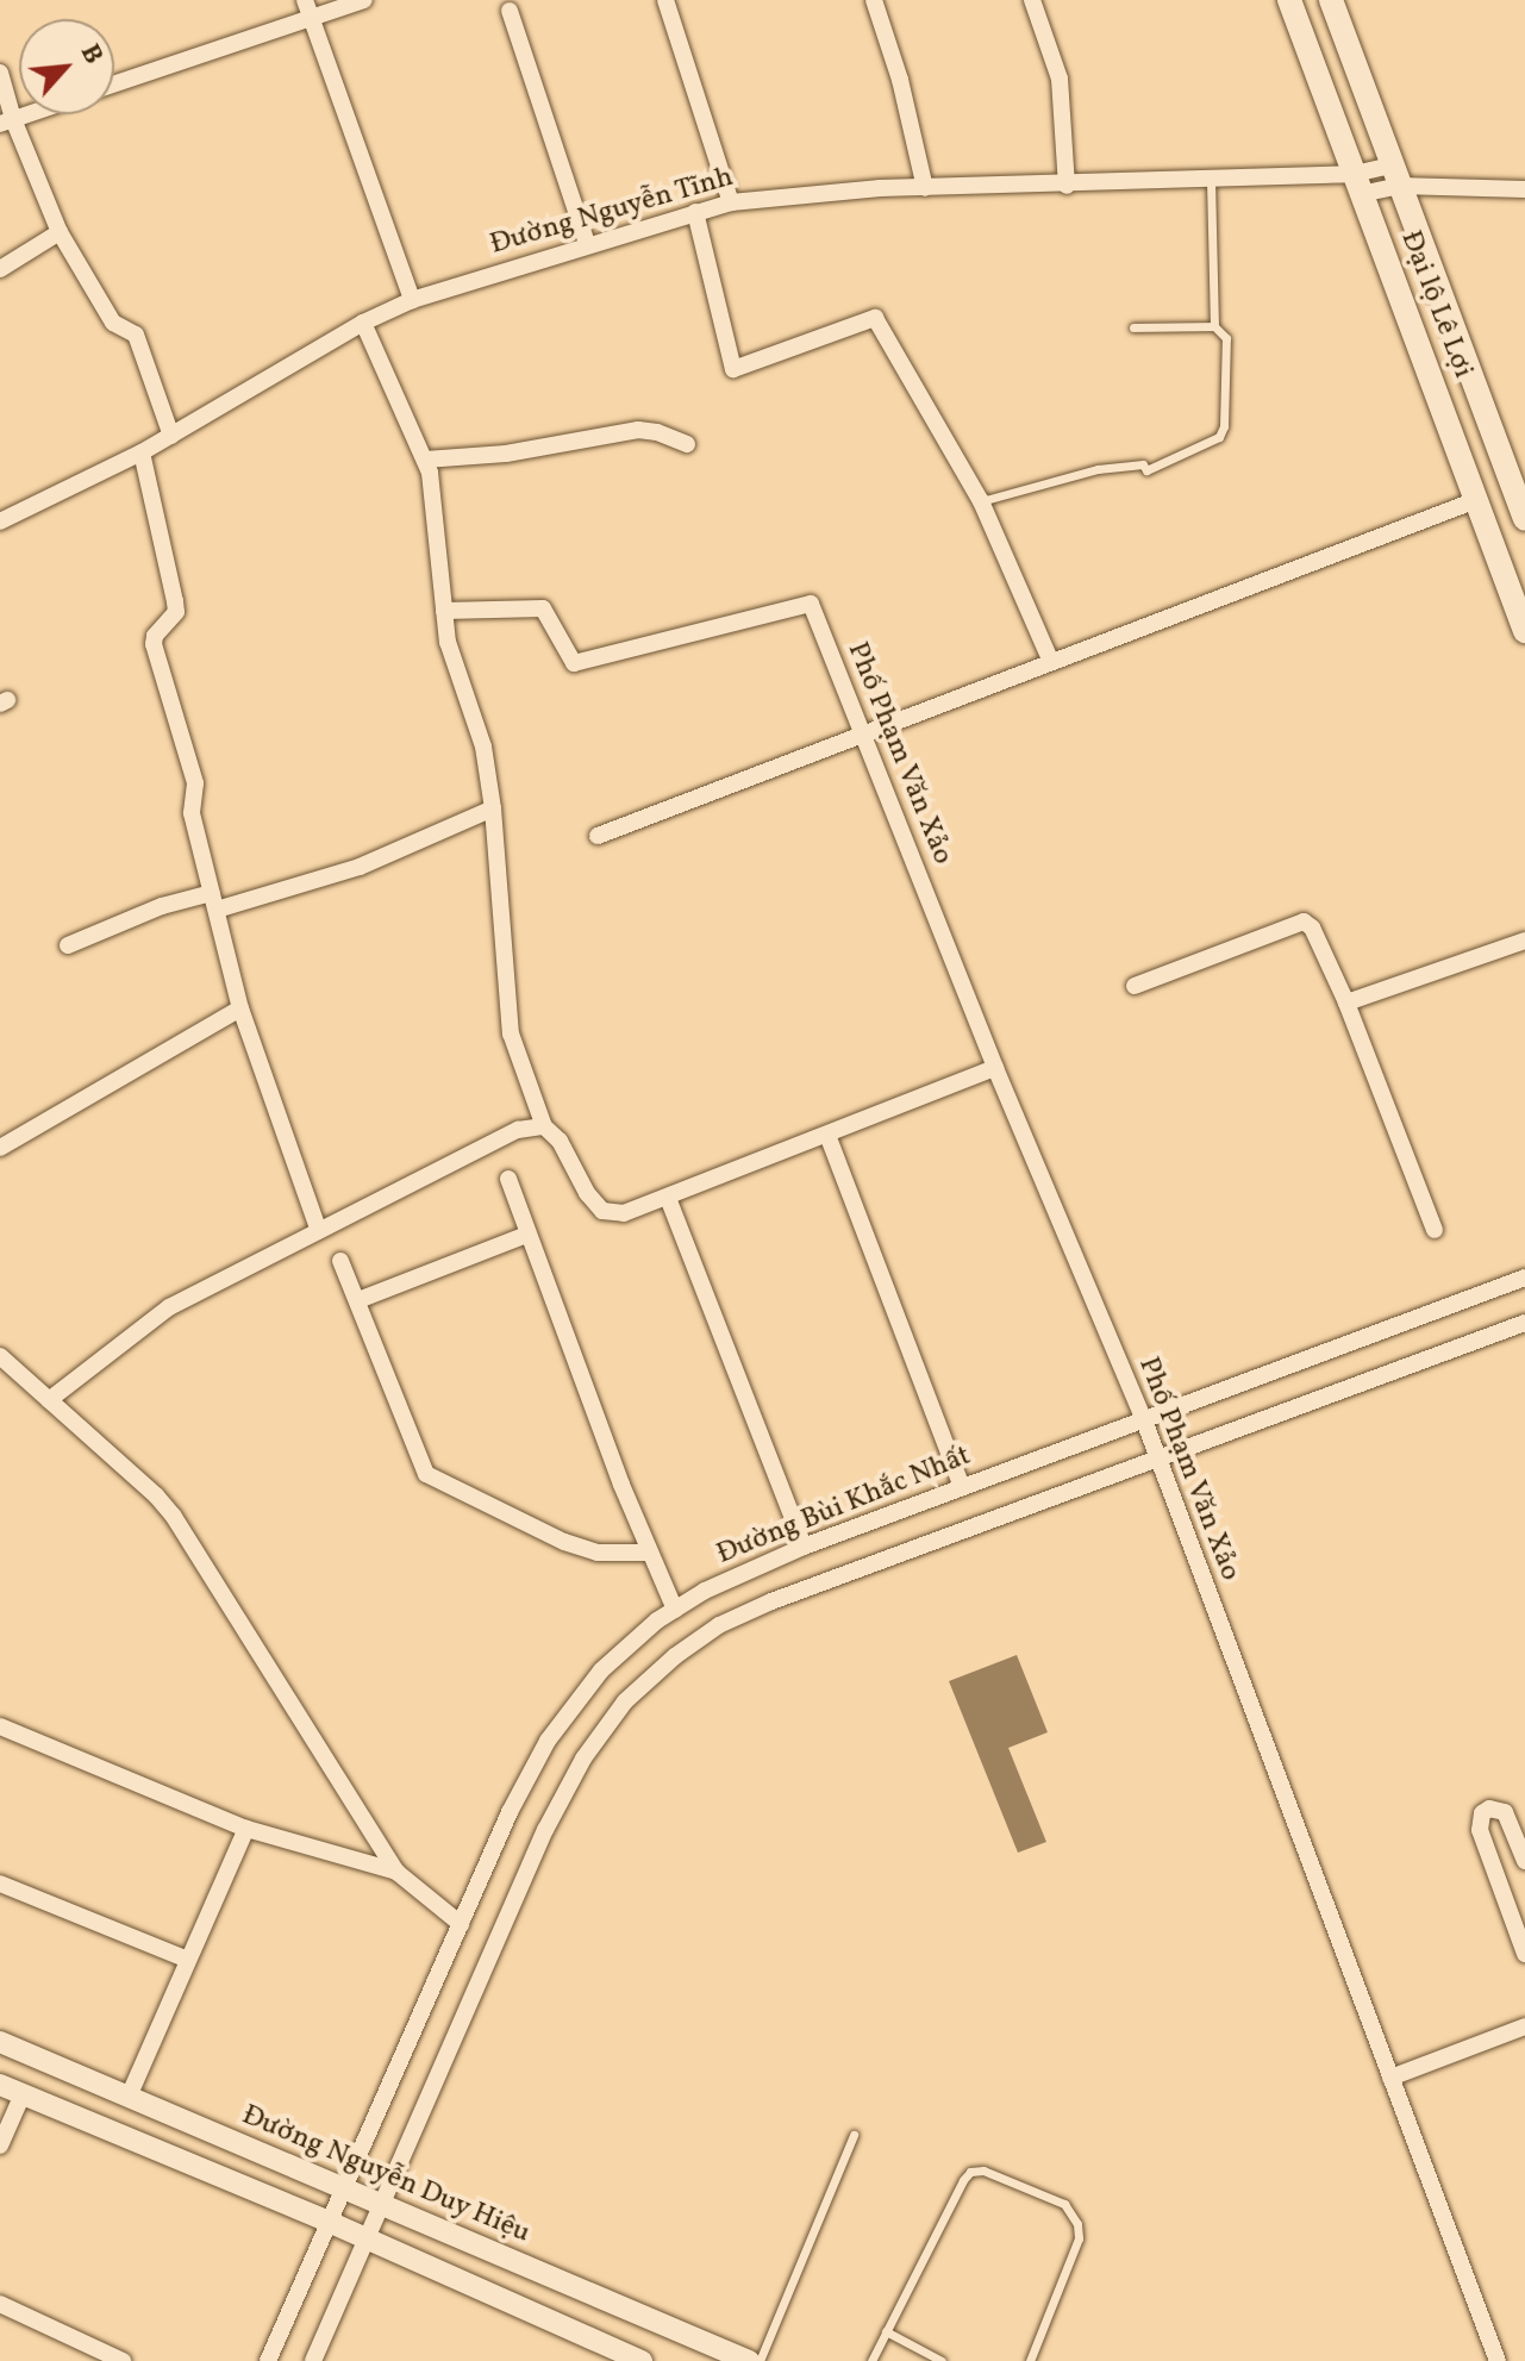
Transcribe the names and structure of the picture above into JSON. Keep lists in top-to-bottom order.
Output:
{
  "streets": {
    "main road": ["Đại lộ Lê Lợi"],
    "street": [
      "Đường Nguyễn Tĩnh",
      "Phố Phạm Văn Xảo",
      "Đường Bùi Khắc Nhất",
      "Đường Nguyễn Duy Hiệu"
    ]
  },
  "crossings": [
    ["Đường Nguyễn Tĩnh", "Đại lộ Lê Lợi"],
    ["Phố Phạm Văn Xảo", "Đường Bùi Khắc Nhất"],
    ["Đường Bùi Khắc Nhất", "Đường Nguyễn Duy Hiệu"]
  ],
  "north": "top right"
}
